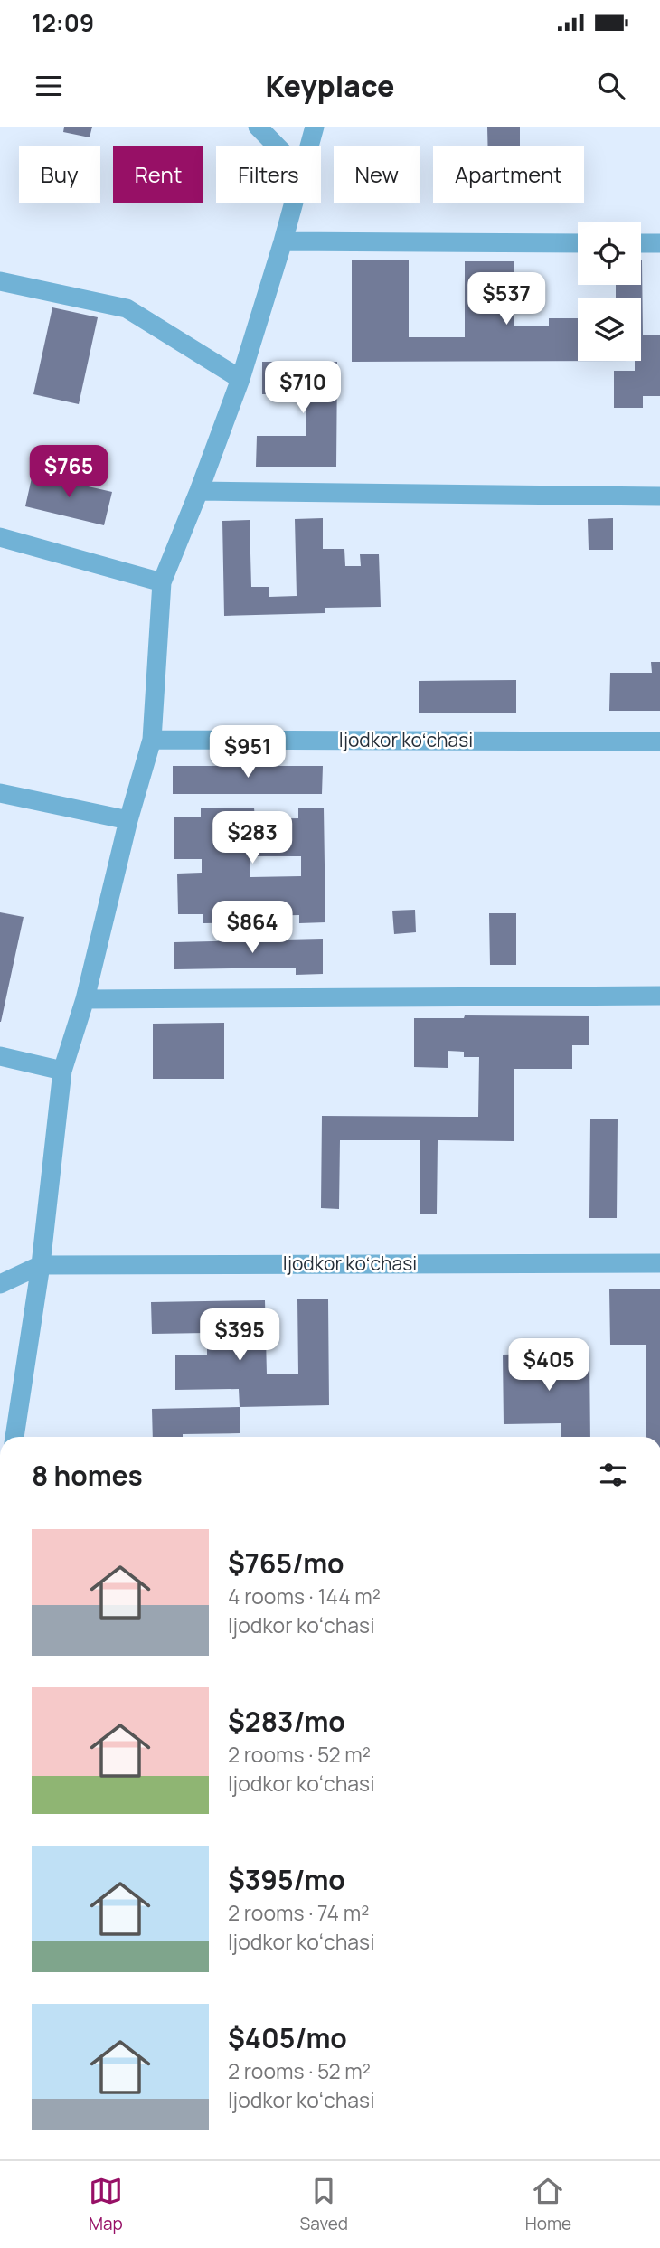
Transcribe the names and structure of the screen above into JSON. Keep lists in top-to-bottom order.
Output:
{
  "streets": {
    "street": ["Ijodkor koʻchasi"]
  },
  "page": {
    "status": "12:09",
    "header": "Keyplace",
    "chip": [
      "Buy",
      "Rent",
      "Filters",
      "New",
      "Apartment"
    ],
    "price": [
      "$537",
      "$710",
      "$765",
      "$951",
      "$283",
      "$864",
      "$395",
      "$405"
    ],
    "heading": "8 homes",
    "list": [
      {
        "name": "$765/mo",
        "note": "4 rooms · 144 m² · Ijodkor koʻchasi"
      },
      {
        "name": "$283/mo",
        "note": "2 rooms · 52 m² · Ijodkor koʻchasi"
      },
      {
        "name": "$395/mo",
        "note": "2 rooms · 74 m² · Ijodkor koʻchasi"
      },
      {
        "name": "$405/mo",
        "note": "2 rooms · 52 m² · Ijodkor koʻchasi"
      }
    ],
    "tabs": ["Map", "Saved", "Home"]
  }
}
